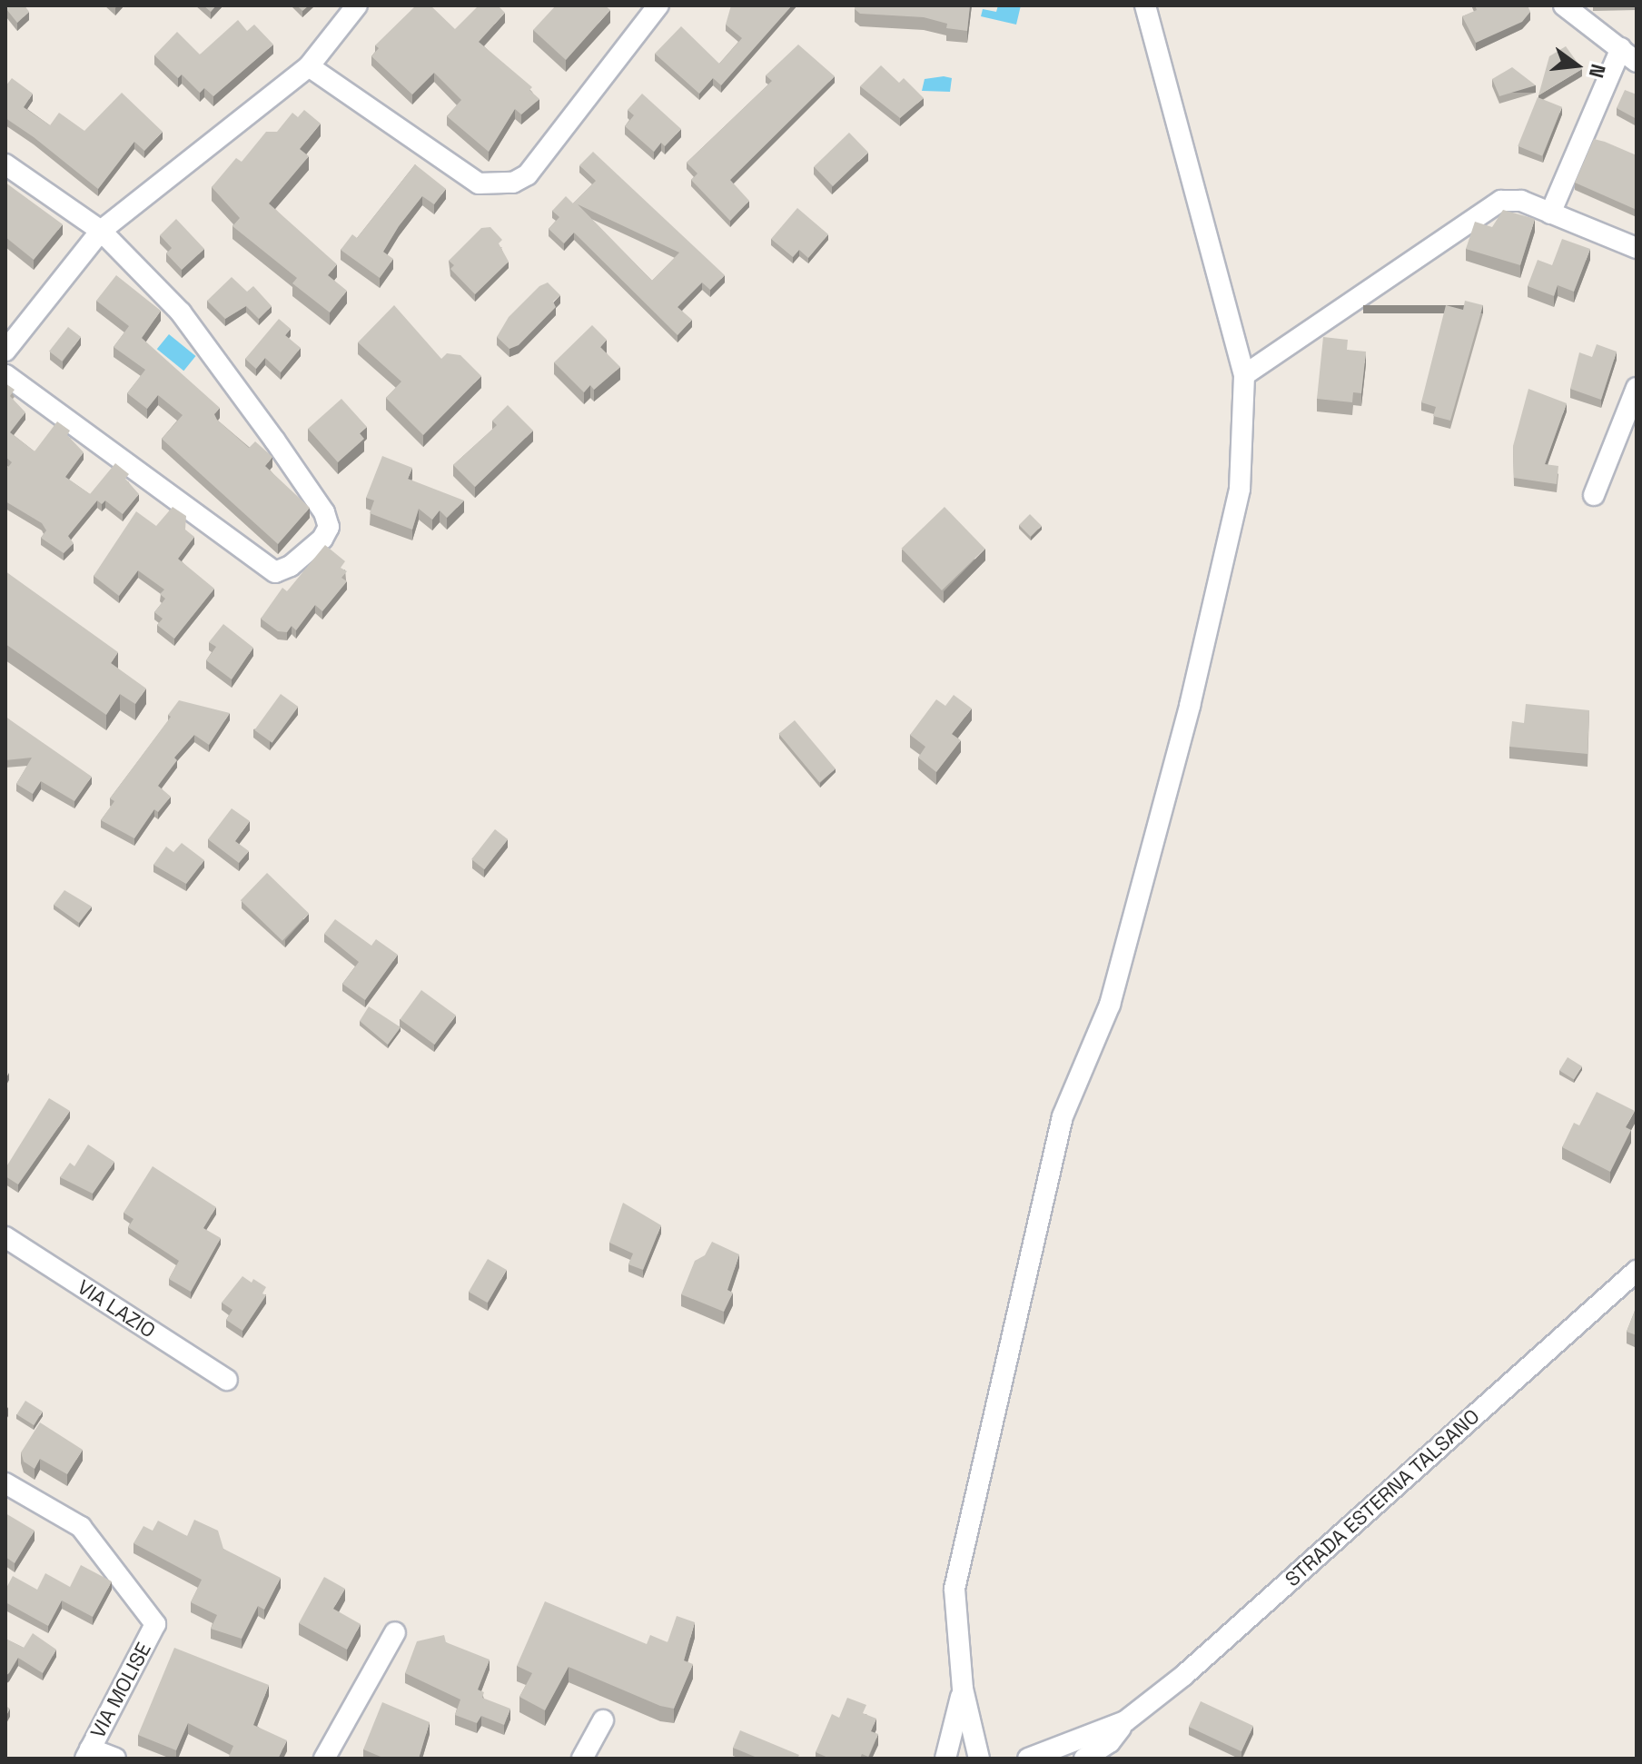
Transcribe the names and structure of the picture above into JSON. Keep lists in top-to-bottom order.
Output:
{
  "streets": {
    "street": ["VIA LAZIO", "STRADA ESTERNA TALSANO", "VIA MOLISE"]
  },
  "north": "right"
}
